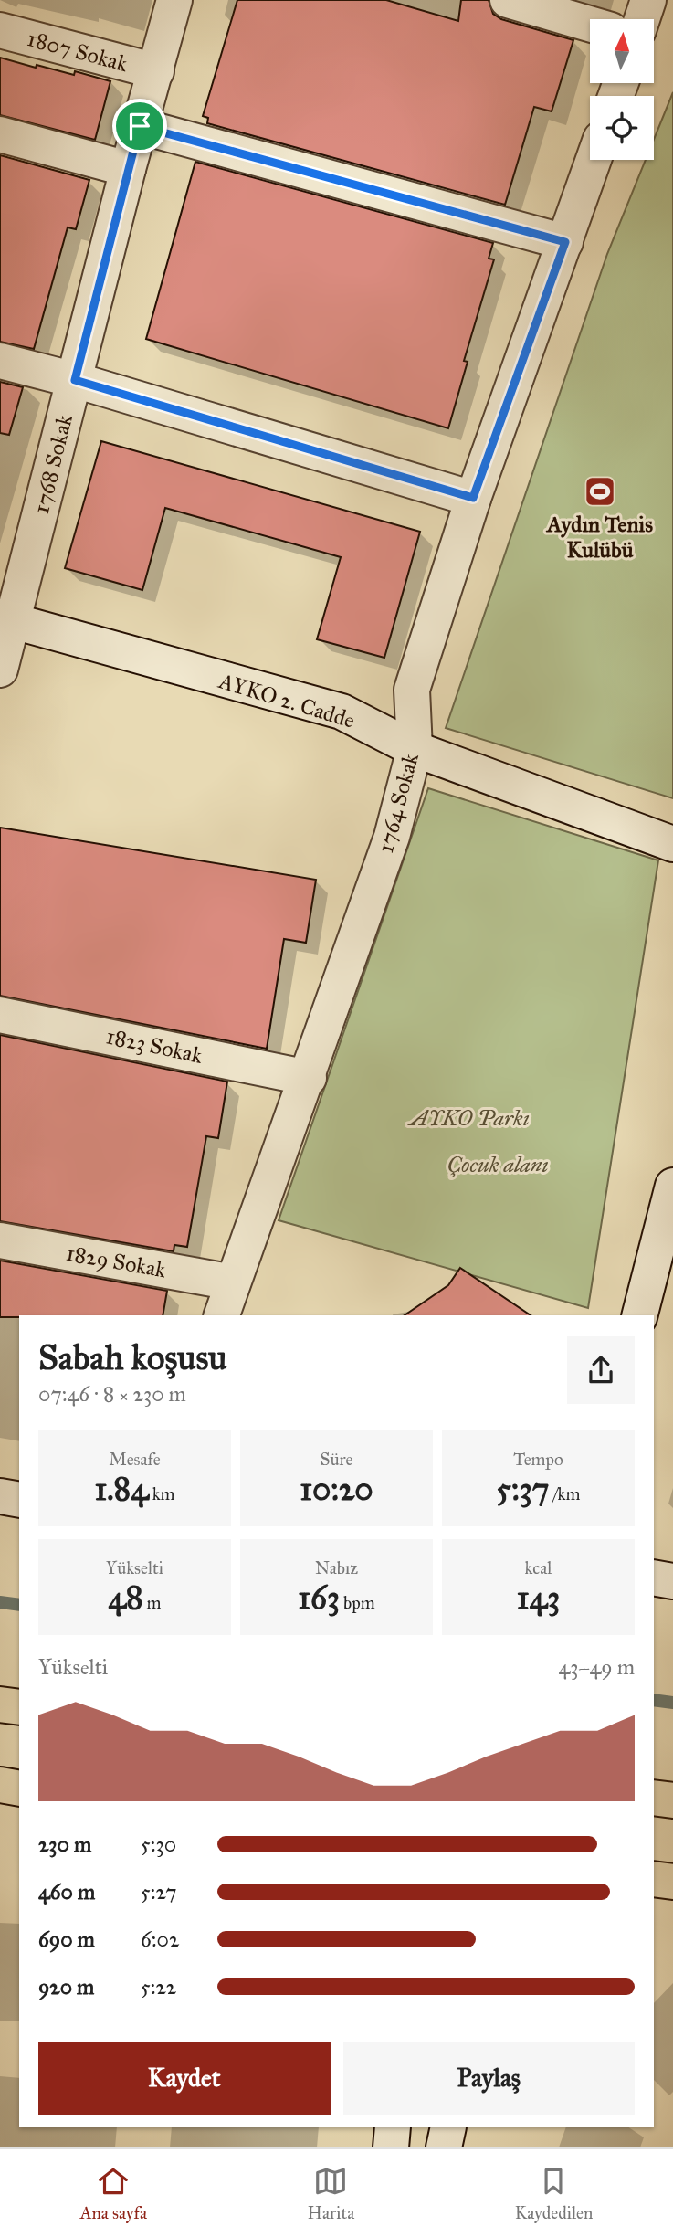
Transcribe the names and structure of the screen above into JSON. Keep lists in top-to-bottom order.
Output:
{
  "streets": {
    "street": [
      "1807 Sokak",
      "1768 Sokak",
      "AYKO 2. Cadde",
      "1764 Sokak",
      "1823 Sokak",
      "1829 Sokak"
    ]
  },
  "crossings": [
    ["1807 Sokak", "1768 Sokak"],
    ["1768 Sokak", "AYKO 2. Cadde"],
    ["AYKO 2. Cadde", "1764 Sokak"],
    ["1764 Sokak", "1823 Sokak"],
    ["1764 Sokak", "1829 Sokak"]
  ],
  "parks": ["AYKO Parkı", "Çocuk alanı"],
  "places": {
    "sports": ["Aydın Tenis Kulübü"]
  },
  "north": "top",
  "page": {
    "heading": ["Sabah koşusu", "07:46 · 8 × 230 m"],
    "stats": [
      ["Mesafe", "1.84 km"],
      ["Süre", "10:20"],
      ["Tempo", "5:37 /km"],
      ["Yükselti", "48 m"],
      ["Nabız", "163 bpm"],
      ["kcal", "143"]
    ],
    "chart": ["Yükselti", "43–49 m"],
    "list": [
      {
        "name": "230 m",
        "note": "5:30"
      },
      {
        "name": "460 m",
        "note": "5:27"
      },
      {
        "name": "690 m",
        "note": "6:02"
      },
      {
        "name": "920 m",
        "note": "5:22"
      }
    ],
    "buttons": ["Kaydet", "Paylaş"],
    "tabs": ["Ana sayfa", "Harita", "Kaydedilen"]
  }
}
